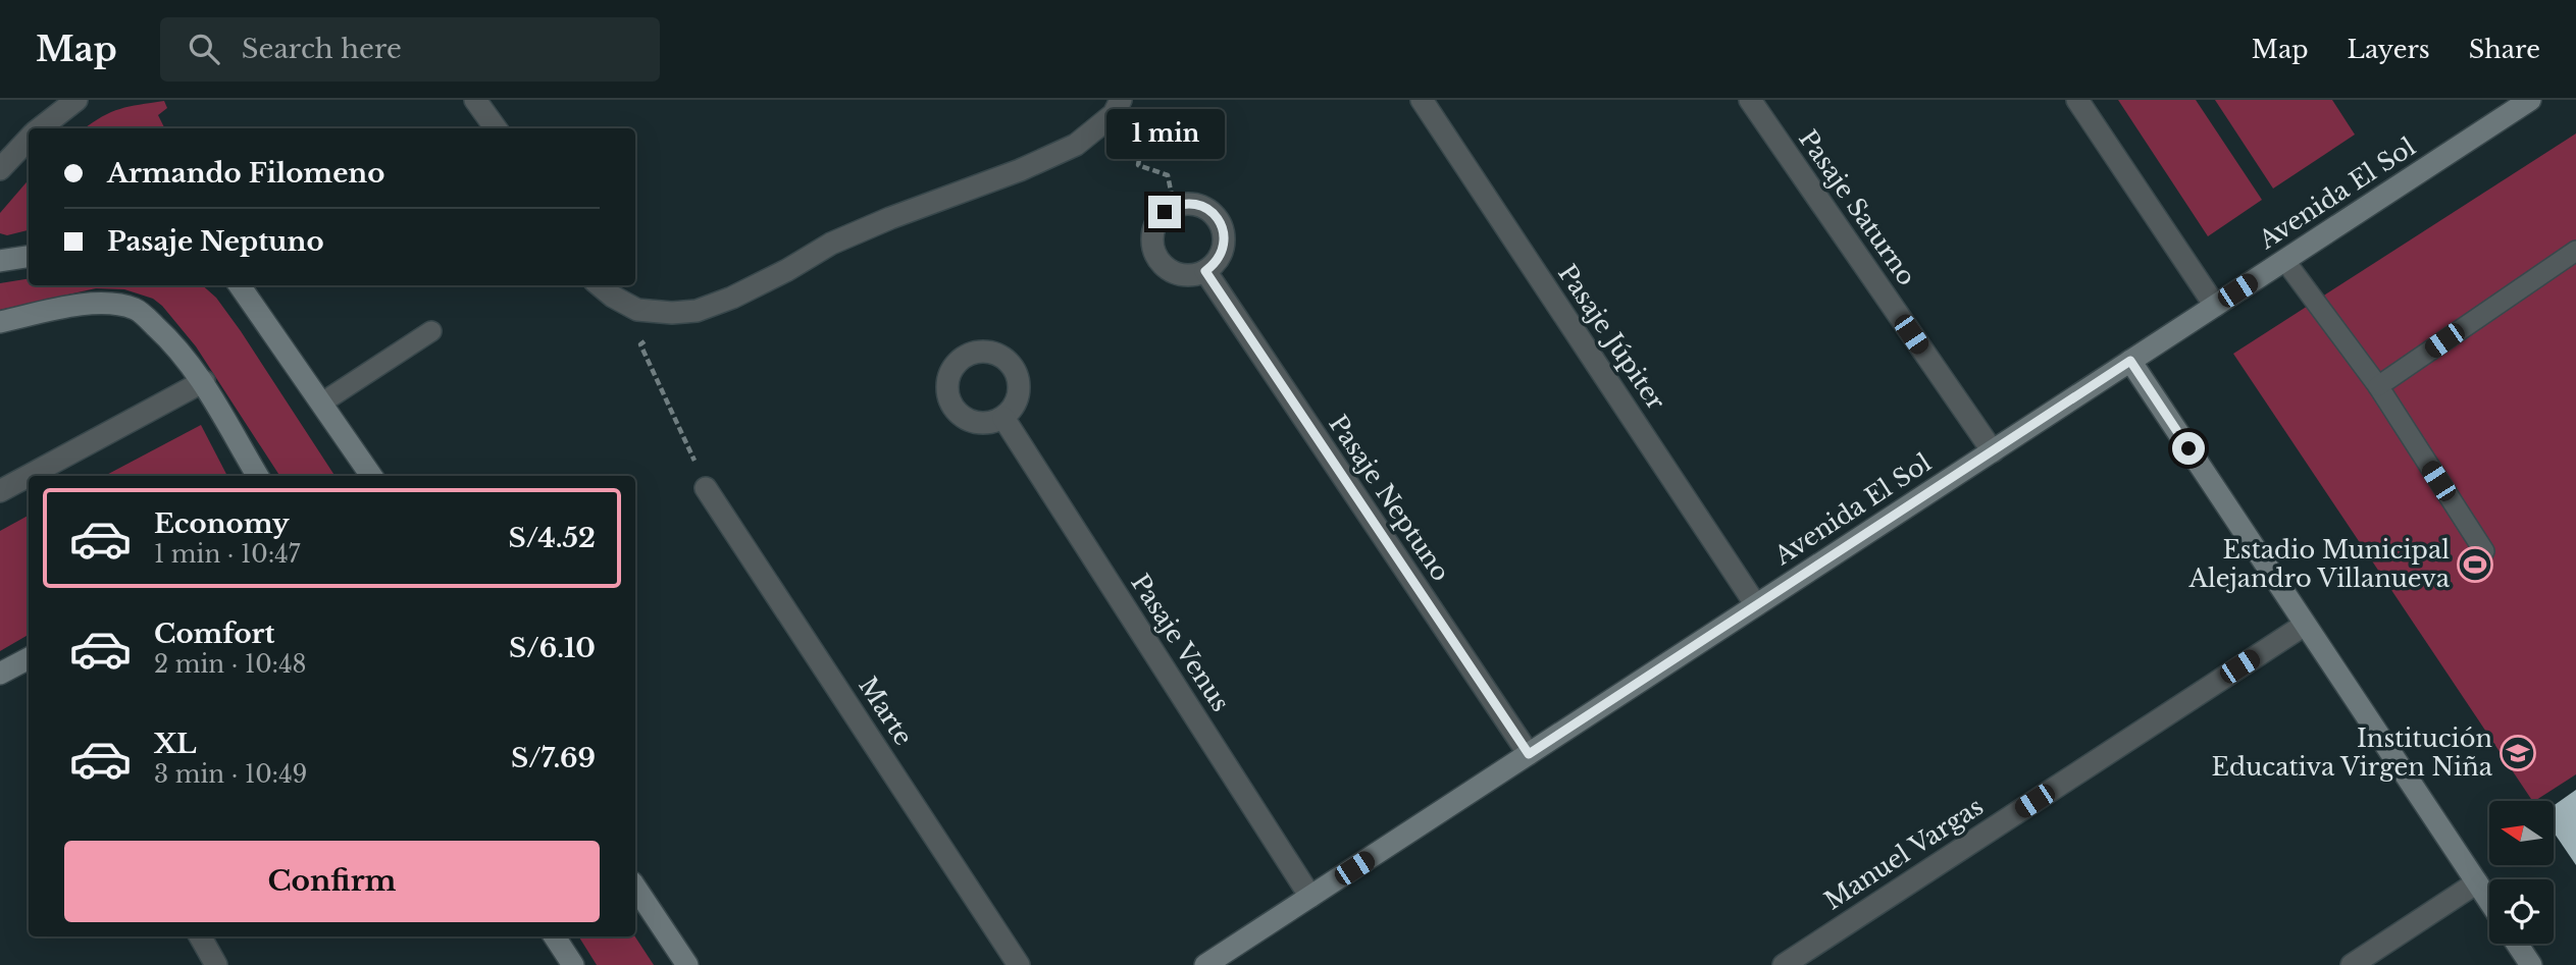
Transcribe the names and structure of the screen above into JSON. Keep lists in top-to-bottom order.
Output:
{
  "streets": {
    "street": [
      "Avenida El Sol",
      "Pasaje Saturno",
      "Pasaje Júpiter",
      "Pasaje Neptuno",
      "Pasaje Venus",
      "Marte",
      "Manuel Vargas"
    ]
  },
  "crossings": [
    ["Avenida El Sol", "Pasaje Saturno"],
    ["Avenida El Sol", "Pasaje Júpiter"],
    ["Avenida El Sol", "Pasaje Neptuno"],
    ["Avenida El Sol", "Pasaje Venus"]
  ],
  "places": {
    "sports": ["Estadio Municipal Alejandro Villanueva"],
    "school or university": ["Institución Educativa Virgen Niña"]
  },
  "north": "left",
  "page": {
    "header": "Map",
    "search": "Search here",
    "nav": ["Map", "Layers", "Share"],
    "bubble": "1 min",
    "banner": ["Armando Filomeno", "Pasaje Neptuno"],
    "list": [
      {
        "name": "Economy",
        "note": "1 min · 10:47",
        "value": "S/4.52"
      },
      {
        "name": "Comfort",
        "note": "2 min · 10:48",
        "value": "S/6.10"
      },
      {
        "name": "XL",
        "note": "3 min · 10:49",
        "value": "S/7.69"
      }
    ],
    "buttons": "Confirm"
  }
}
